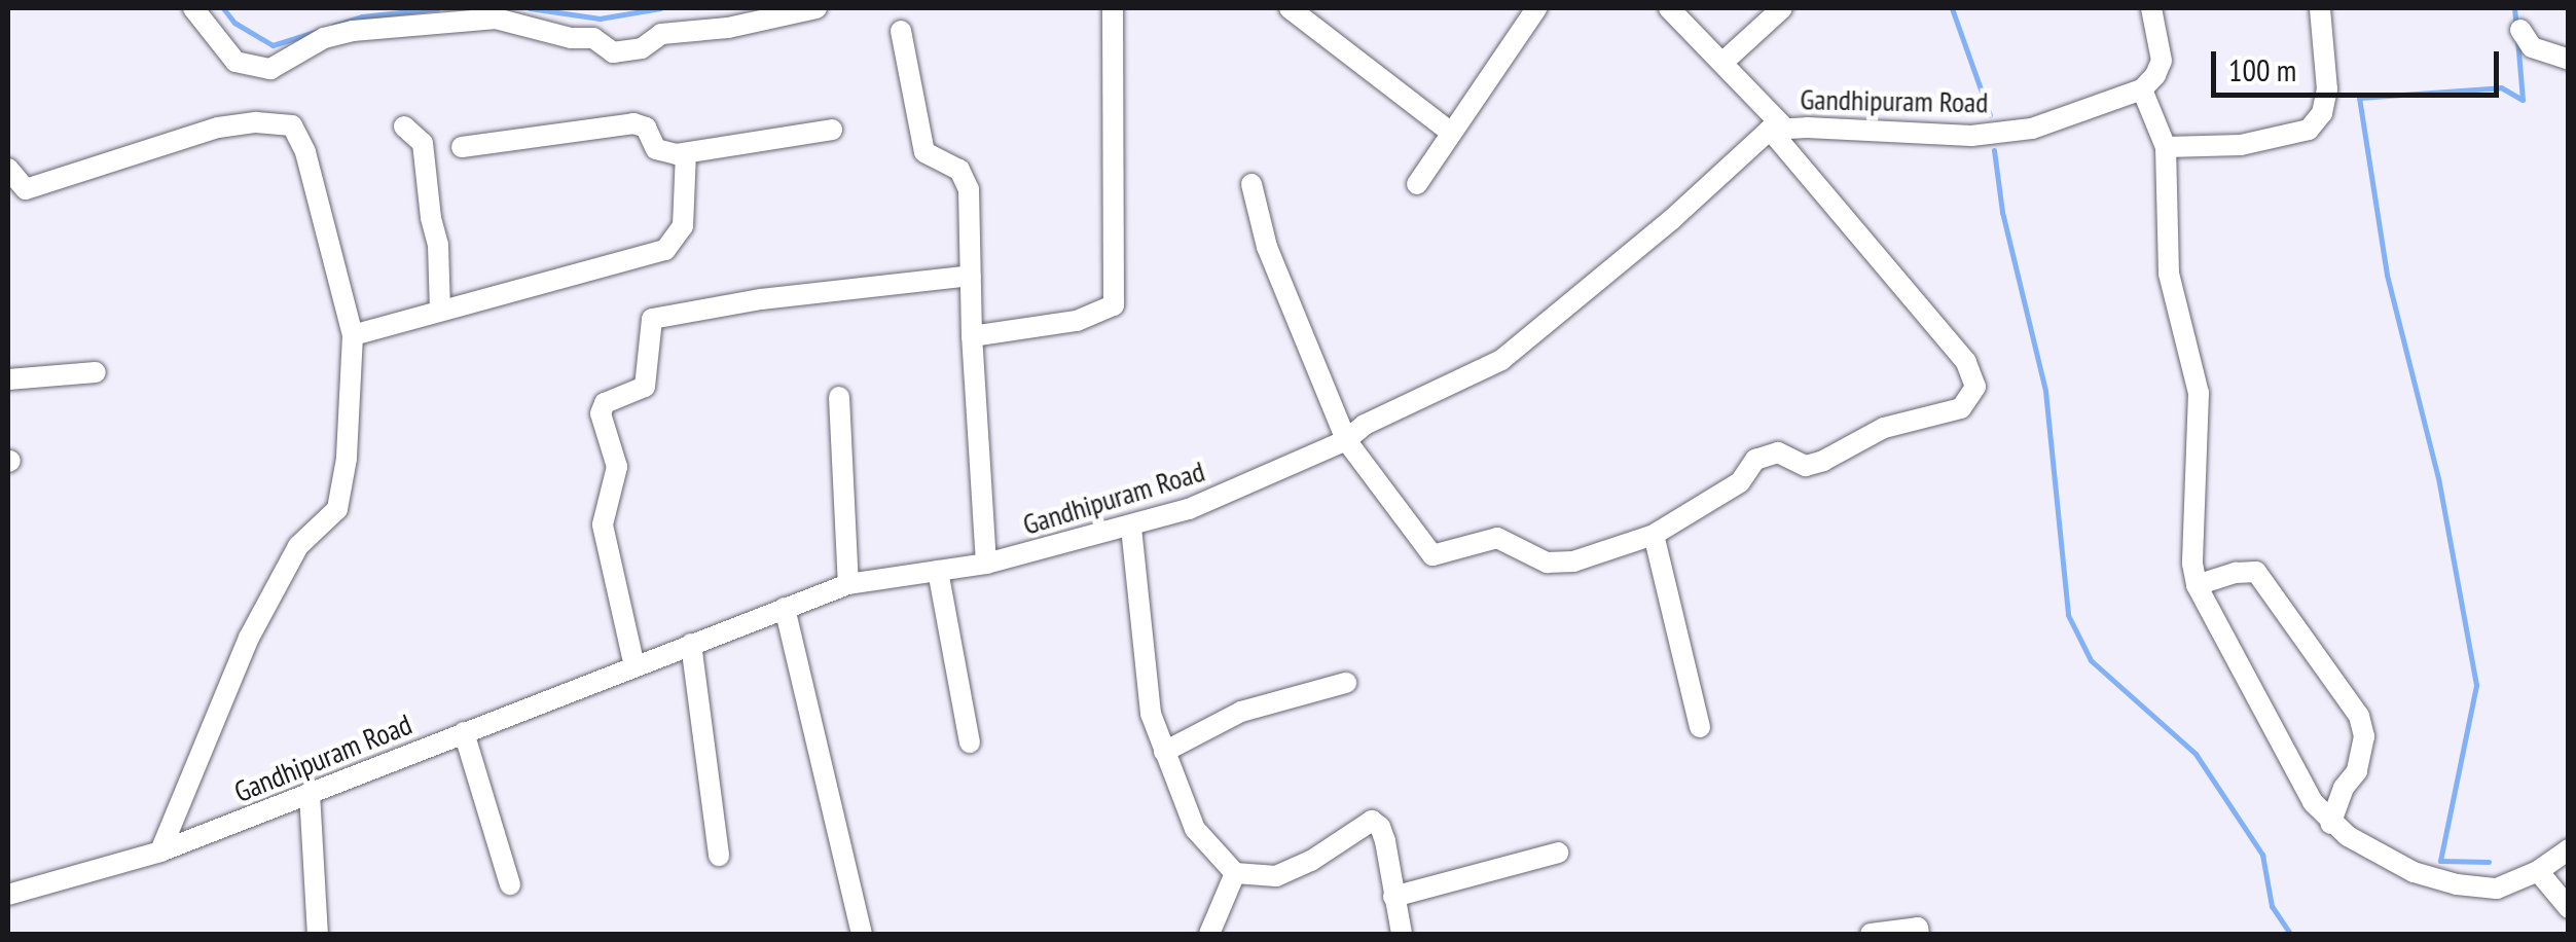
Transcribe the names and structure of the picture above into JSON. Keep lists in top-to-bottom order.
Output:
{
  "streets": {
    "street": ["Gandhipuram Road"]
  },
  "scale_bar": "100 m"
}
